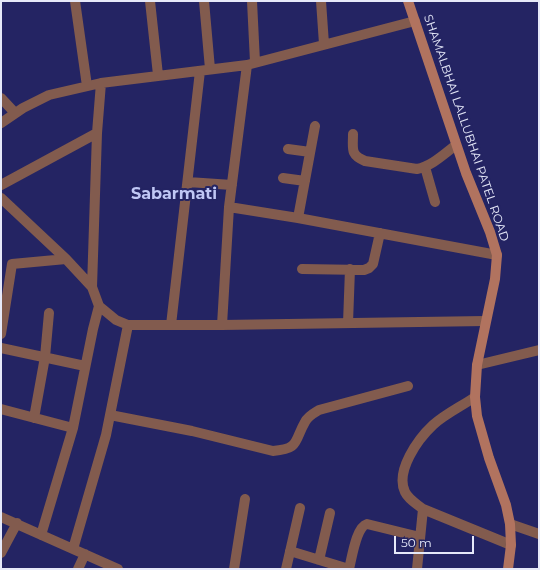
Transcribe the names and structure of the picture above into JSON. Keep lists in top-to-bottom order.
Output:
{
  "streets": {
    "main road": ["SHAMALBHAI LALLUBHAI PATEL ROAD"]
  },
  "districts": ["Sabarmati"],
  "scale_bar": "50 m"
}
